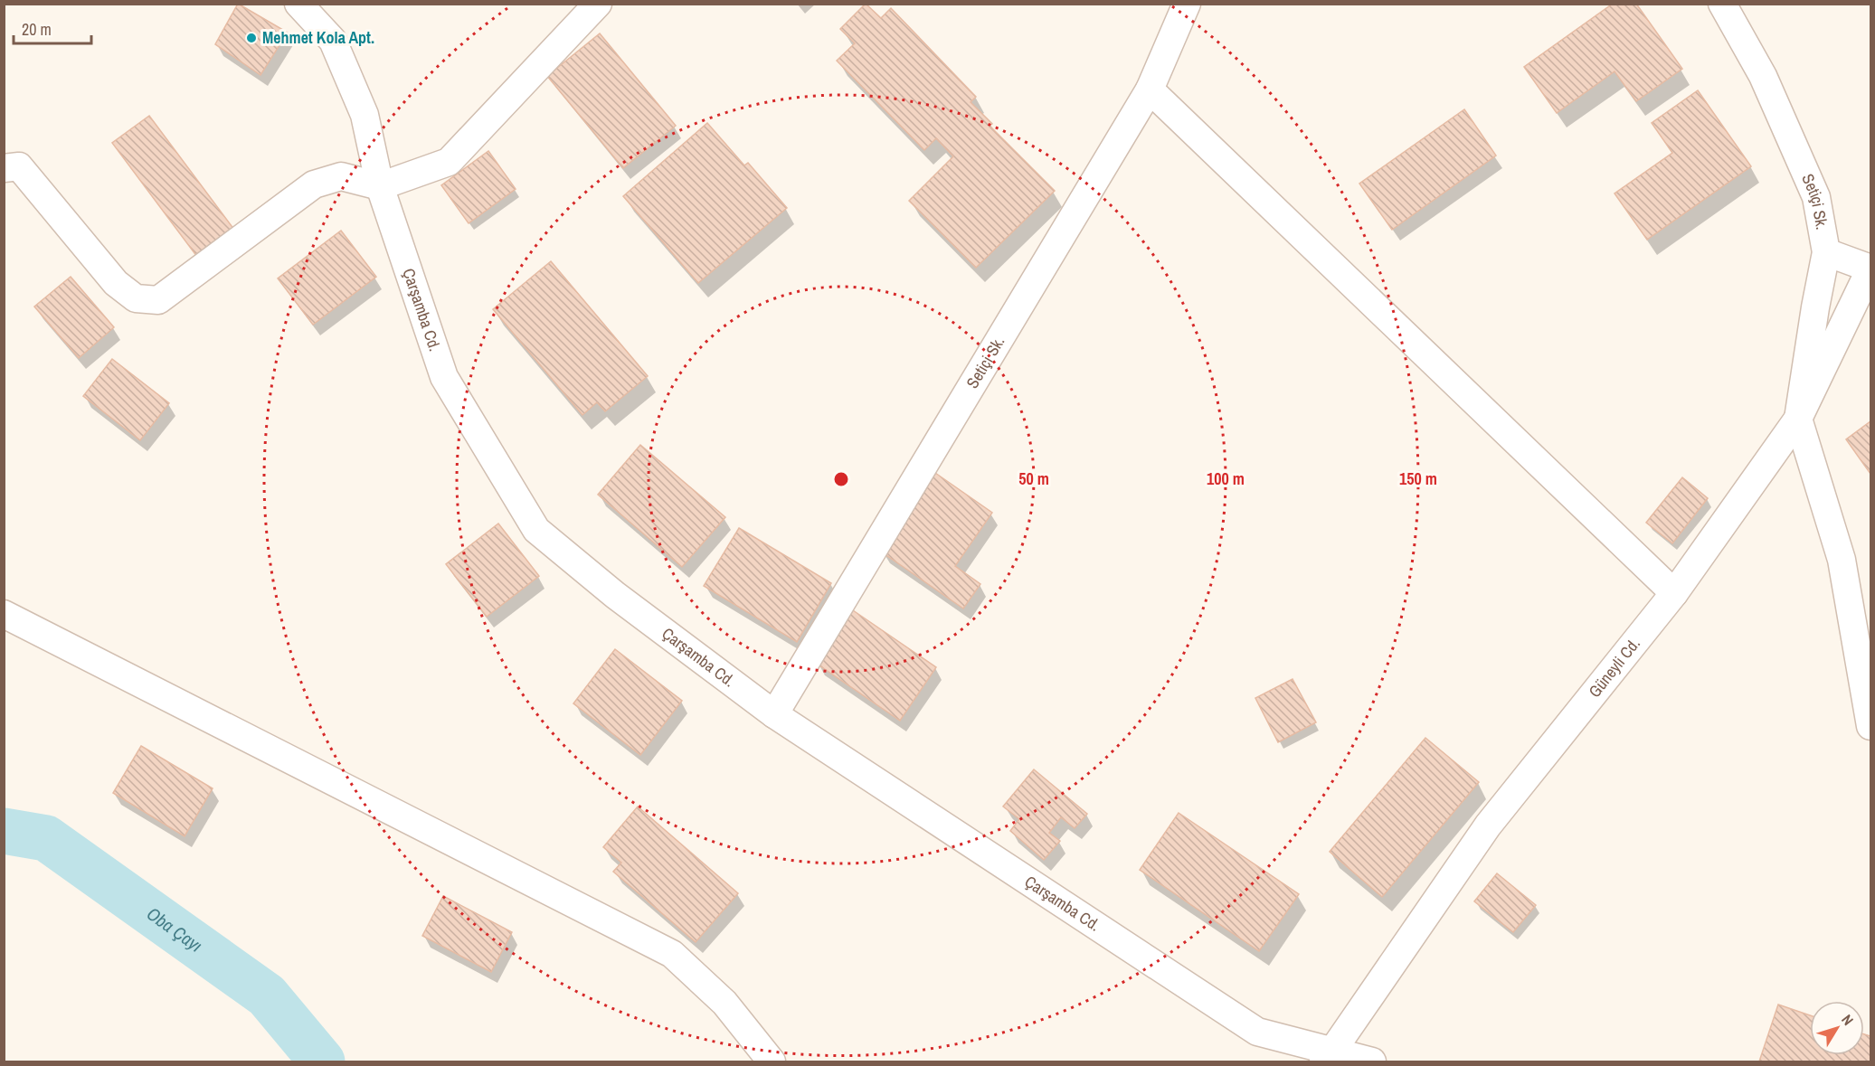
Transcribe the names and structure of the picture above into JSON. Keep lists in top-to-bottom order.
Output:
{
  "streets": {
    "street": ["Setiçi Sk.", "Çarşamba Cd.", "Güneyli Cd."]
  },
  "crossings": [
    ["Setiçi Sk.", "Çarşamba Cd."],
    ["Setiçi Sk.", "Güneyli Cd."],
    ["Çarşamba Cd.", "Güneyli Cd."]
  ],
  "water": ["Oba Çayı"],
  "places": ["Mehmet Kola Apt."],
  "scale_bar": "20 m",
  "north": "top right",
  "rings": ["50 m", "100 m", "150 m"]
}
